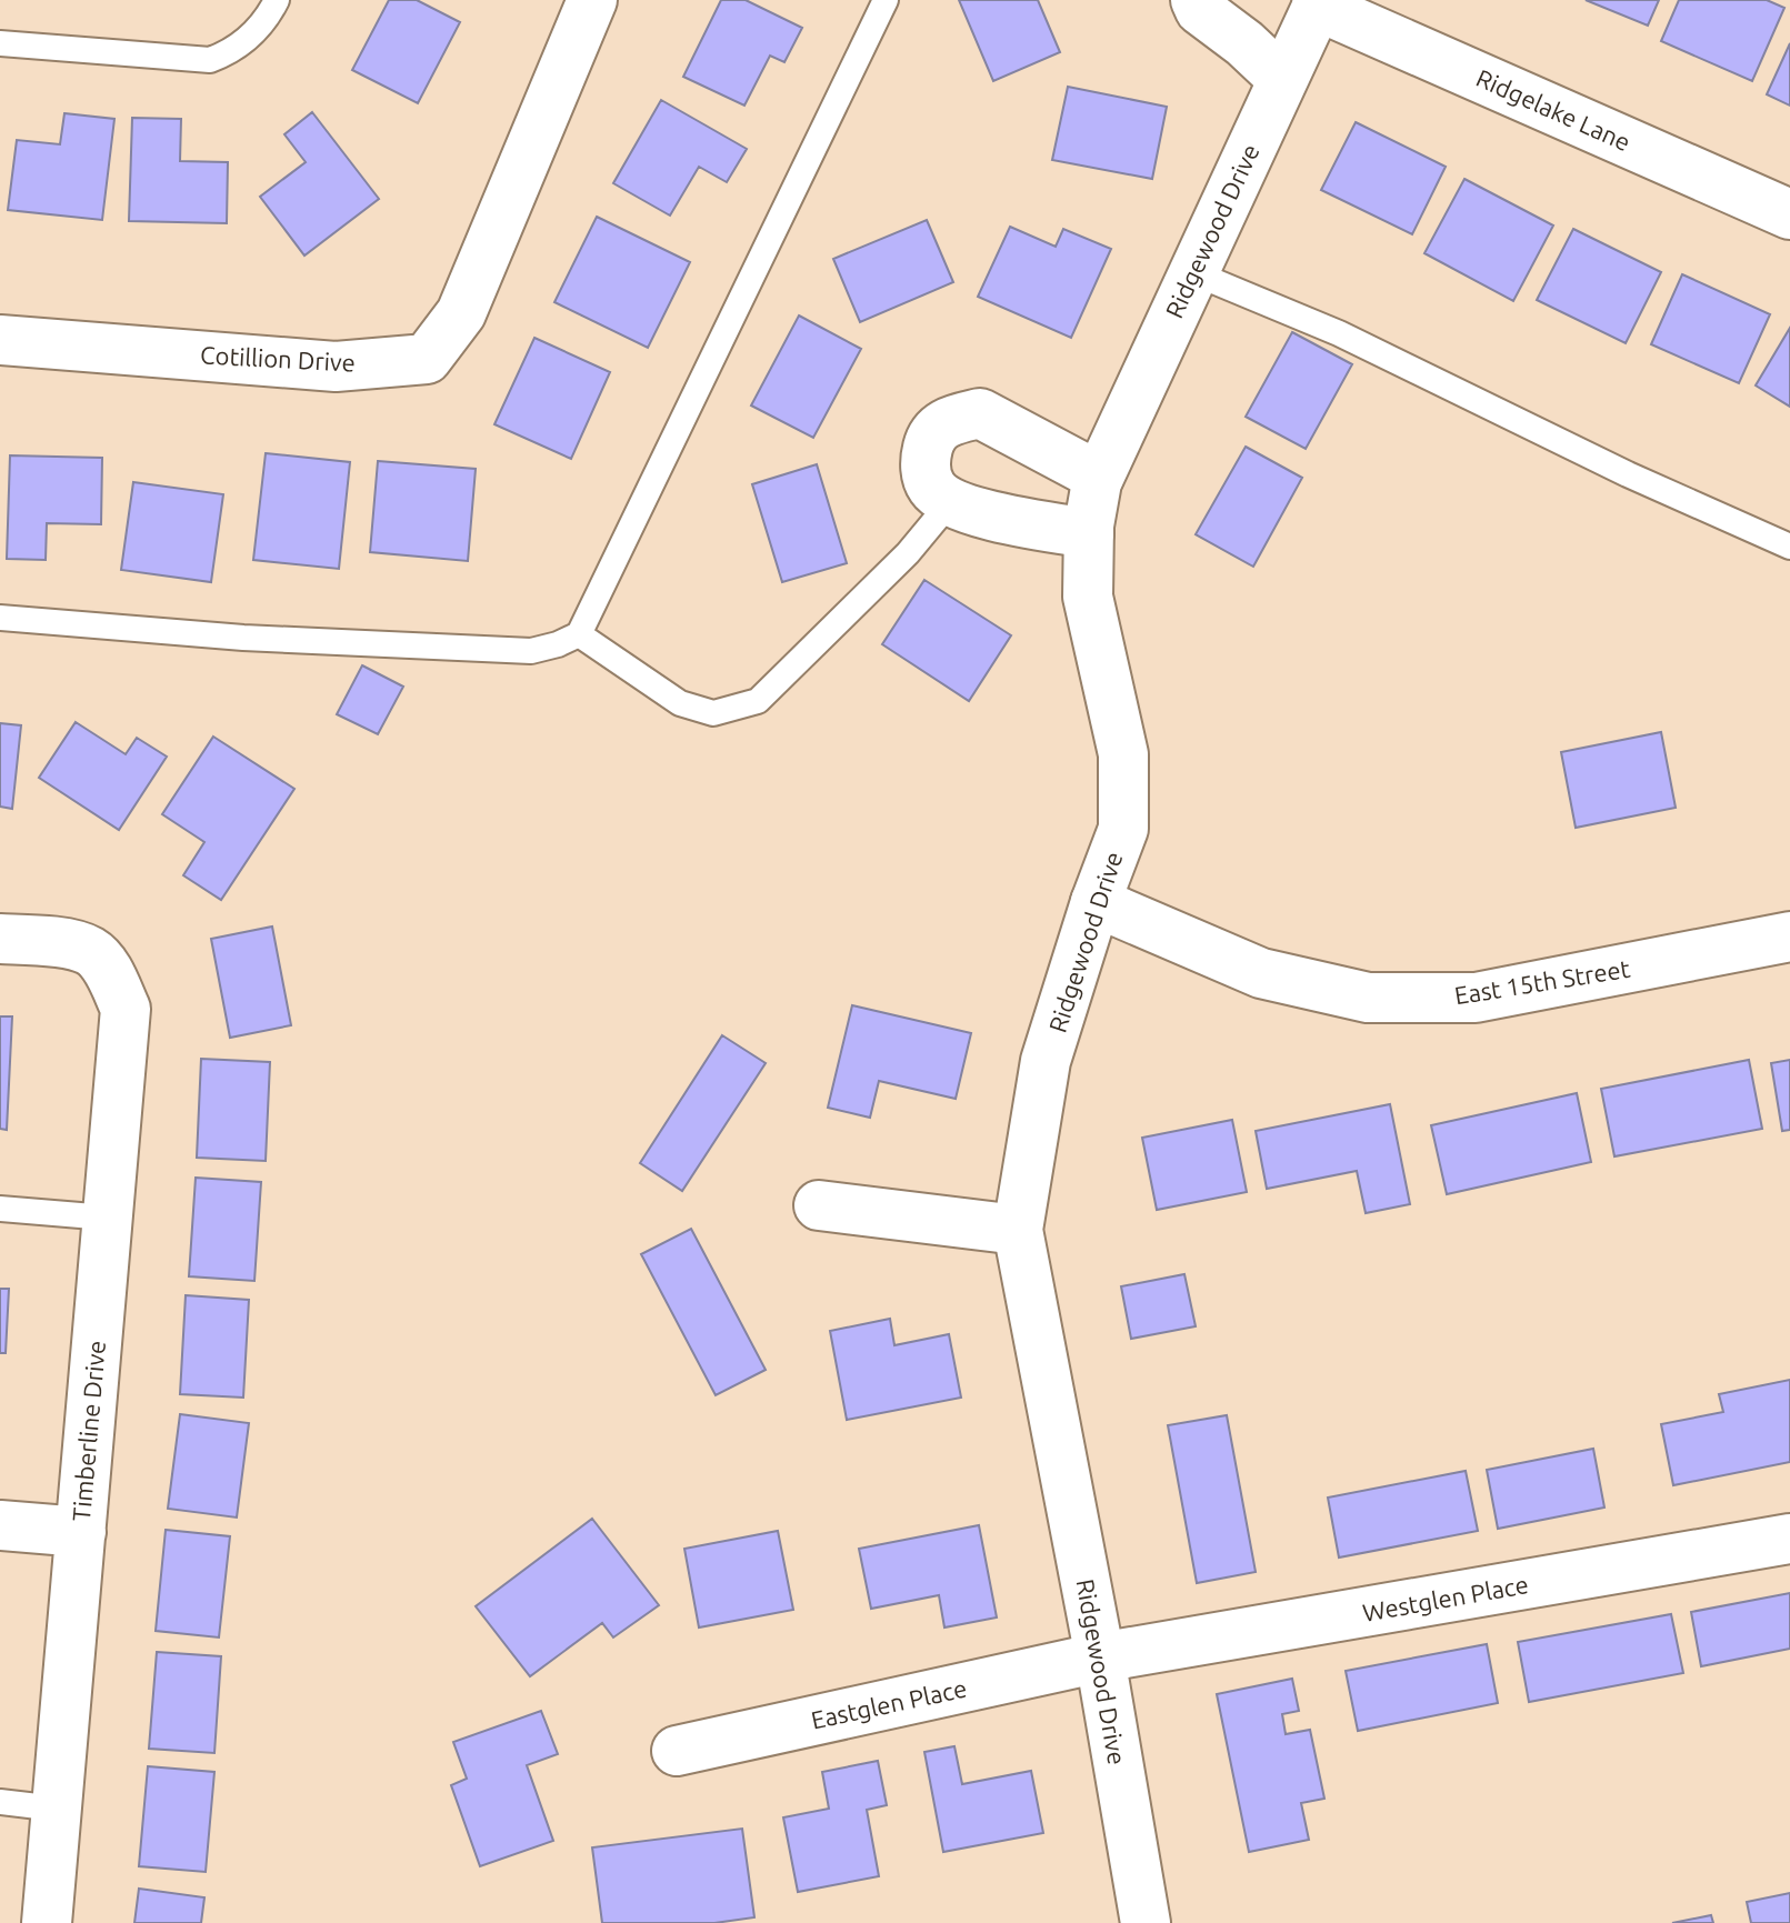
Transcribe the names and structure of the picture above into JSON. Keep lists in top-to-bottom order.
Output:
{
  "streets": {
    "street": [
      "Ridgelake Lane",
      "Ridgewood Drive",
      "Cotillion Drive",
      "East 15th Street",
      "Timberline Drive",
      "Westglen Place",
      "Eastglen Place"
    ]
  },
  "crossings": [
    ["Ridgelake Lane", "Ridgewood Drive"],
    ["Ridgewood Drive", "East 15th Street"],
    ["Ridgewood Drive", "Westglen Place"],
    ["Ridgewood Drive", "Eastglen Place"],
    ["Westglen Place", "Eastglen Place"]
  ]
}
